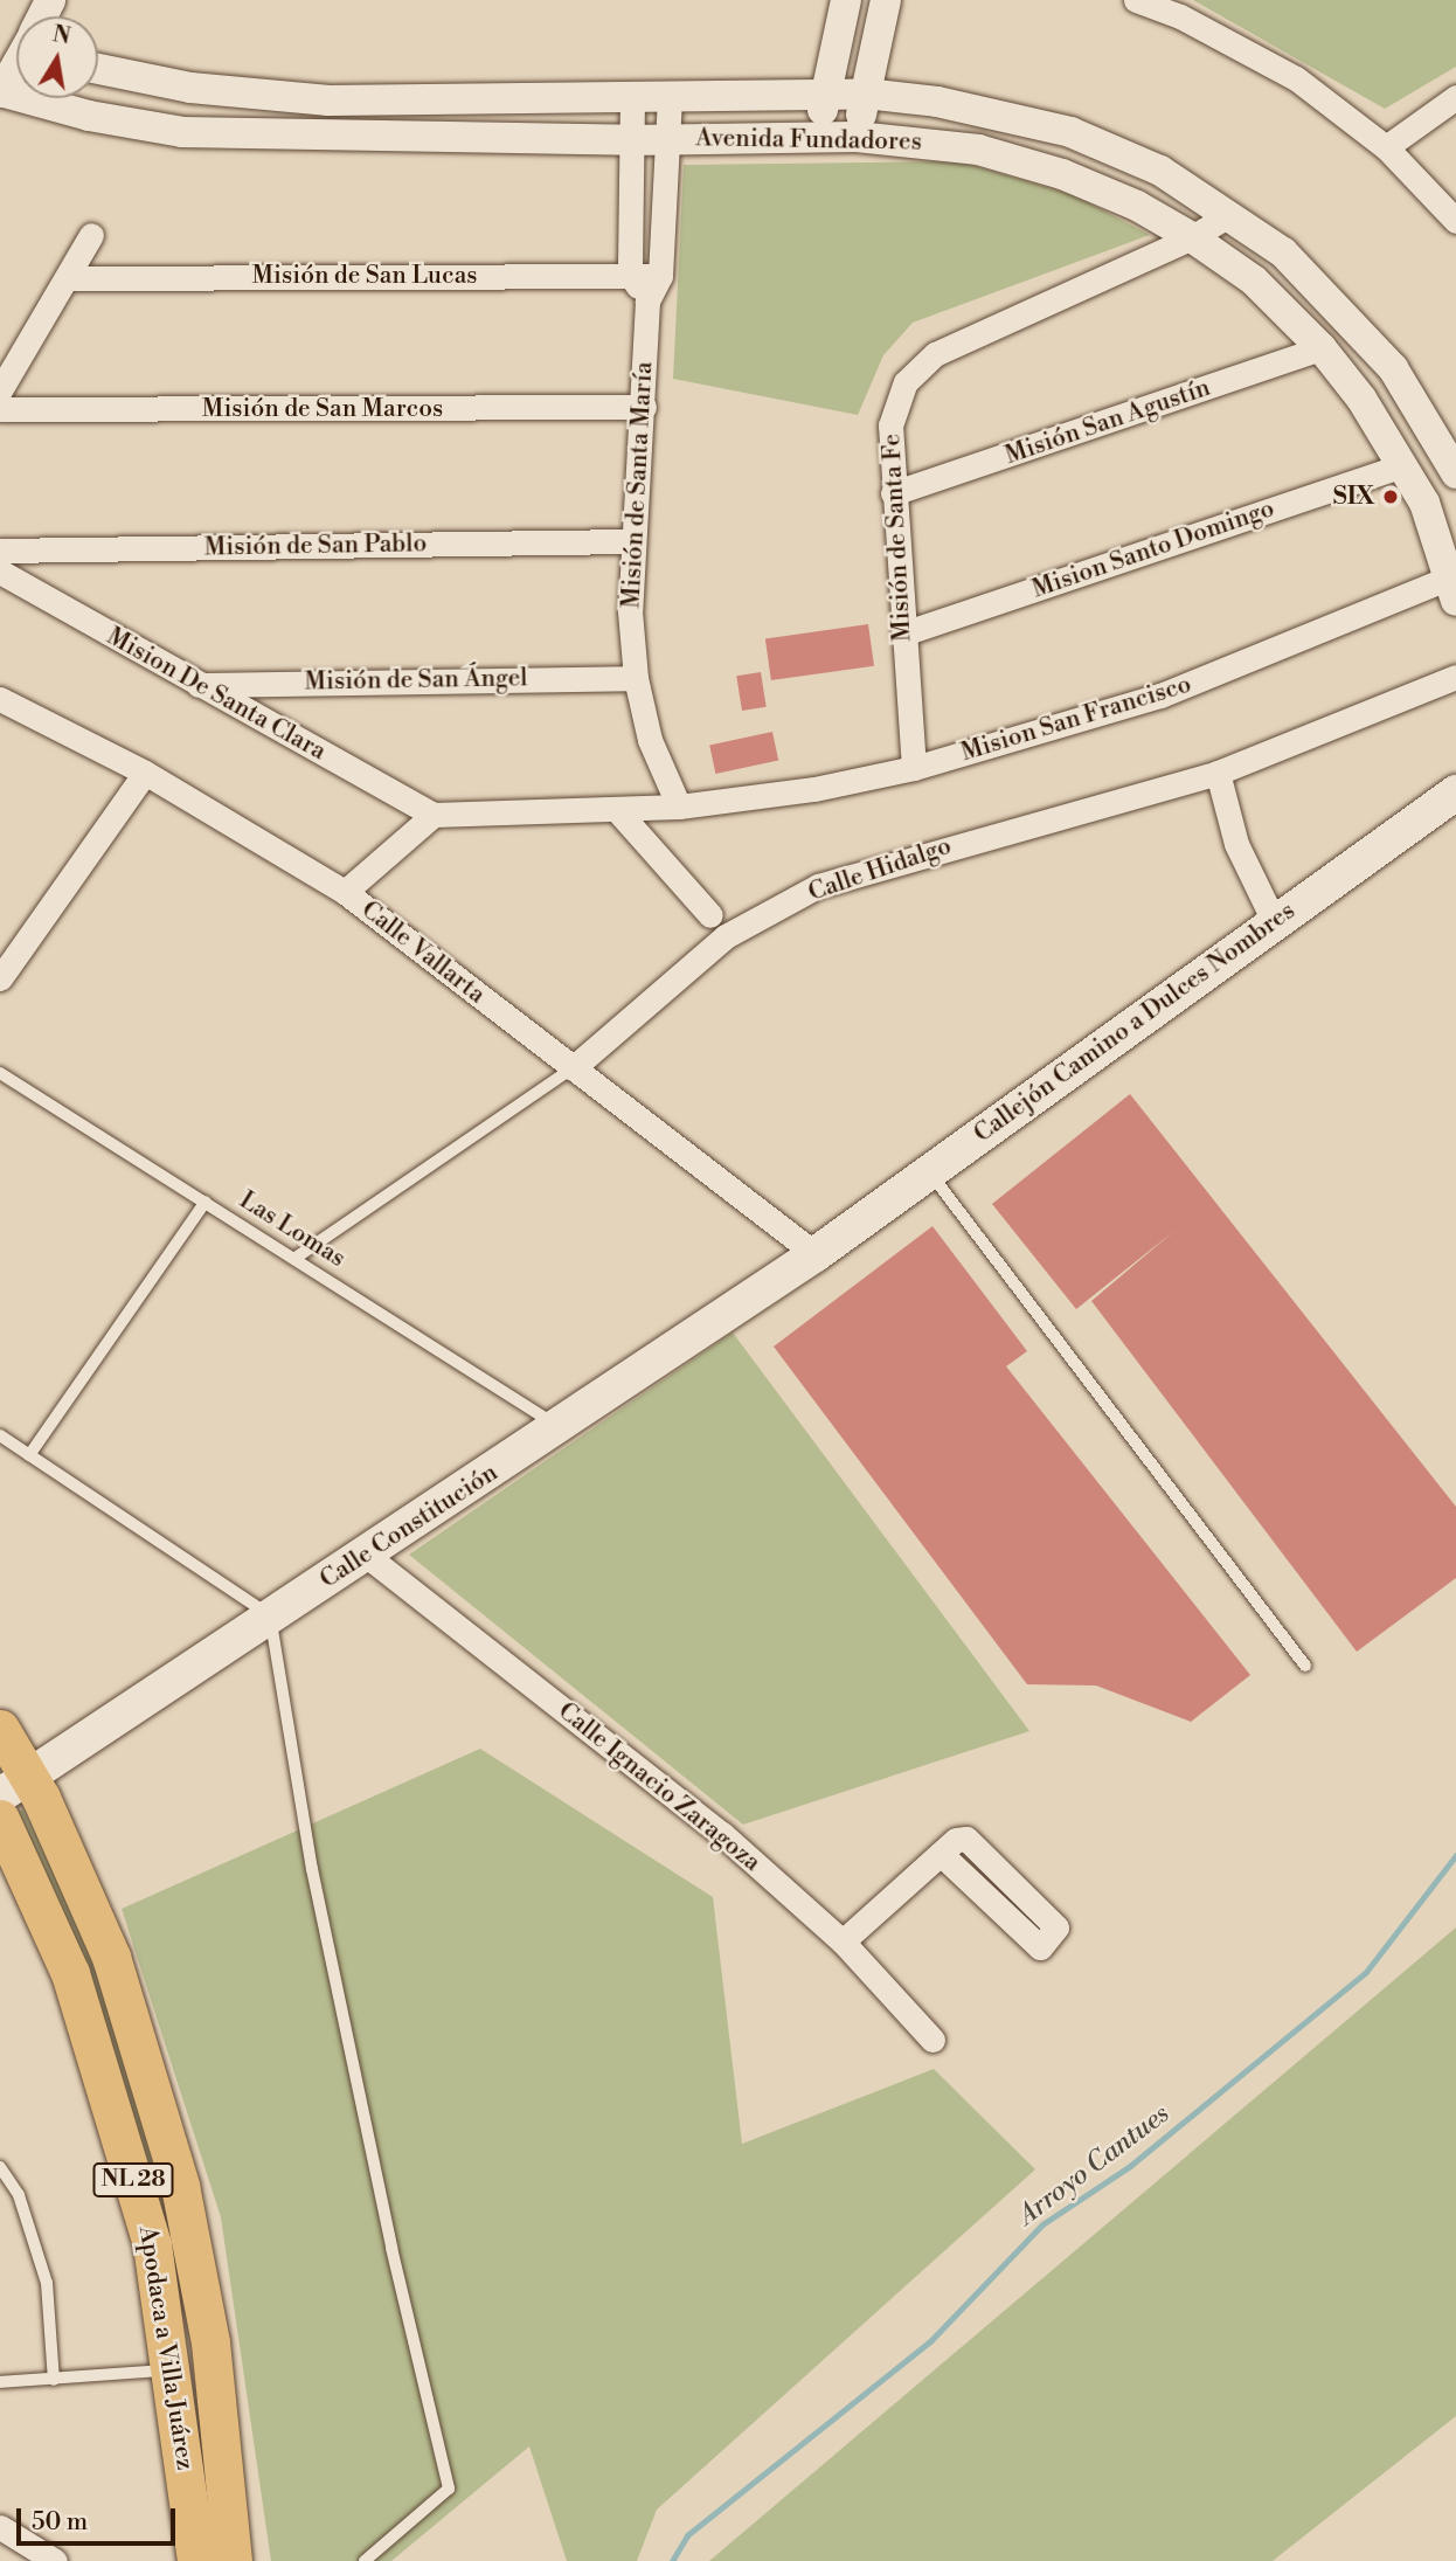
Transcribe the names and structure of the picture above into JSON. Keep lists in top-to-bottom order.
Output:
{
  "streets": {
    "main road": [
      "Callejón Camino a Dulces Nombres",
      "Calle Constitución",
      "NL 28",
      "Apodaca a Villa Juárez"
    ],
    "street": [
      "Avenida Fundadores",
      "Misión de San Lucas",
      "Misión de San Marcos",
      "Misión San Agustín",
      "Misión de Santa María",
      "Misión de Santa Fe",
      "Misión de San Pablo",
      "Mision Santo Domingo",
      "Misión de San Ángel",
      "Mision De Santa Clara",
      "Mision San Francisco",
      "Calle Hidalgo",
      "Calle Vallarta",
      "Calle Ignacio Zaragoza"
    ],
    "lane": ["Las Lomas"]
  },
  "crossings": [
    ["Avenida Fundadores", "Misión San Agustín"],
    ["Avenida Fundadores", "Misión de Santa Fe"],
    ["Avenida Fundadores", "Mision Santo Domingo"],
    ["Avenida Fundadores", "Mision San Francisco"],
    ["Misión de San Marcos", "Misión de Santa María"],
    ["Misión San Agustín", "Misión de Santa Fe"],
    ["Misión de Santa María", "Misión de San Pablo"],
    ["Misión de Santa María", "Misión de San Ángel"],
    ["Misión de Santa María", "Mision San Francisco"],
    ["Misión de Santa Fe", "Mision Santo Domingo"],
    ["Misión de Santa Fe", "Mision San Francisco"],
    ["Misión de San Ángel", "Mision De Santa Clara"],
    ["Mision De Santa Clara", "Mision San Francisco"],
    ["Calle Hidalgo", "Calle Vallarta"],
    ["Calle Hidalgo", "Las Lomas"],
    ["Calle Vallarta", "Callejón Camino a Dulces Nombres"],
    ["Calle Vallarta", "Calle Constitución"],
    ["Callejón Camino a Dulces Nombres", "Calle Constitución"],
    ["Las Lomas", "Calle Constitución"],
    ["Calle Constitución", "Calle Ignacio Zaragoza"],
    ["Calle Constitución", "Apodaca a Villa Juárez"]
  ],
  "water": ["Arroyo Cantues"],
  "places": ["SIX"],
  "scale_bar": "50 m",
  "north": "top"
}
